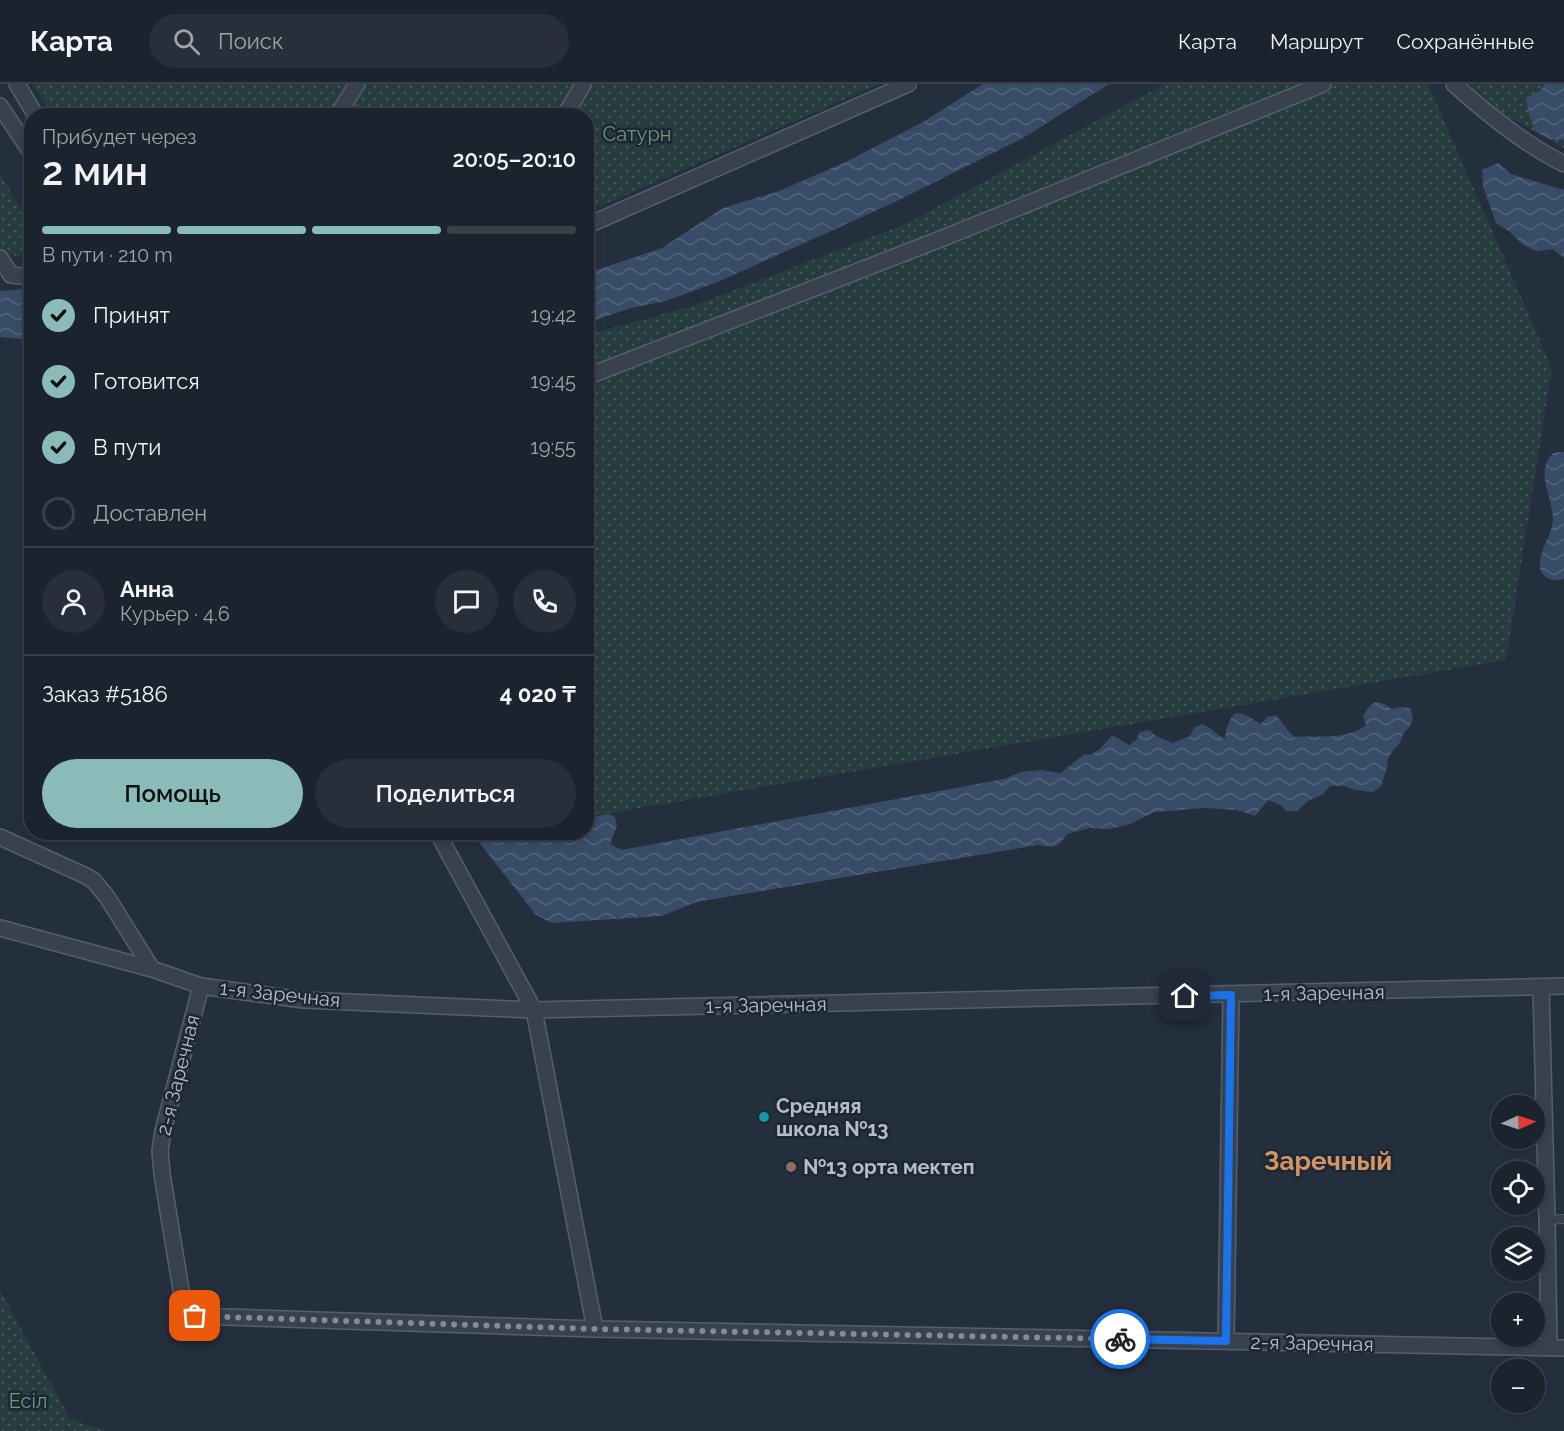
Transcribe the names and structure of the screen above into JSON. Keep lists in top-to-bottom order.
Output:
{
  "streets": {
    "street": ["1-я Заречная", "2-я Заречная"]
  },
  "crossings": [
    ["1-я Заречная", "2-я Заречная"]
  ],
  "districts": ["Заречный"],
  "parks": ["Сатурн", "Есіл"],
  "places": ["Средняя школа №13", "№13 орта мектеп"],
  "north": "right",
  "page": {
    "header": "Карта",
    "search": "Поиск",
    "nav": ["Карта", "Маршрут", "Сохранённые"],
    "heading": ["2 мин", "Прибудет через", "20:05–20:10"],
    "panel": [
      "Анна",
      "Курьер · 4.6",
      "Заказ #5186",
      "4 020 ₸"
    ],
    "bar": "В пути · 210 m",
    "list": [
      ["Принят", "19:42"],
      ["Готовится", "19:45"],
      ["В пути", "19:55"],
      "Доставлен"
    ],
    "buttons": ["Помощь", "Поделиться"],
    "map_buttons": ["+", "−"]
  }
}
